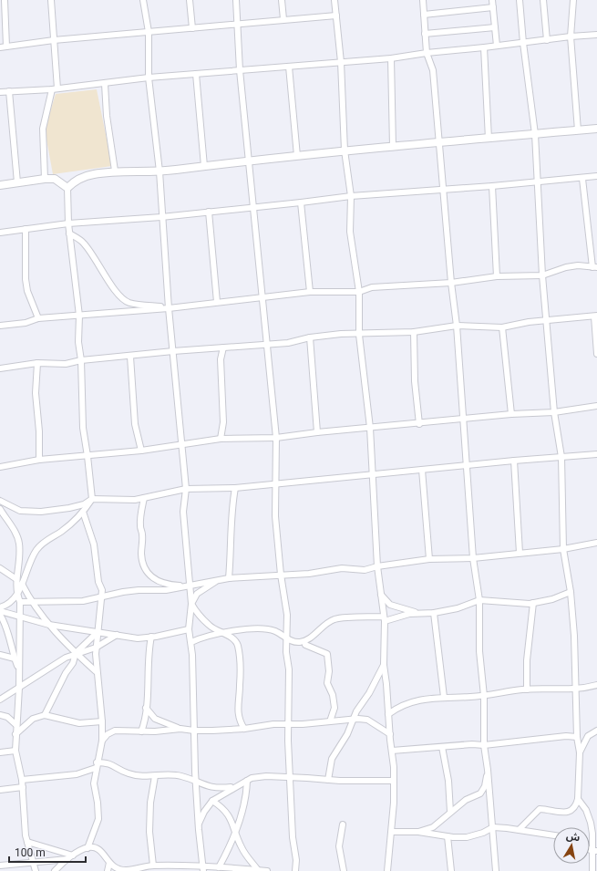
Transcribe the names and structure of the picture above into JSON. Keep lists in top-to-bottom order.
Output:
{
  "scale_bar": "100 m",
  "north": "top"
}
